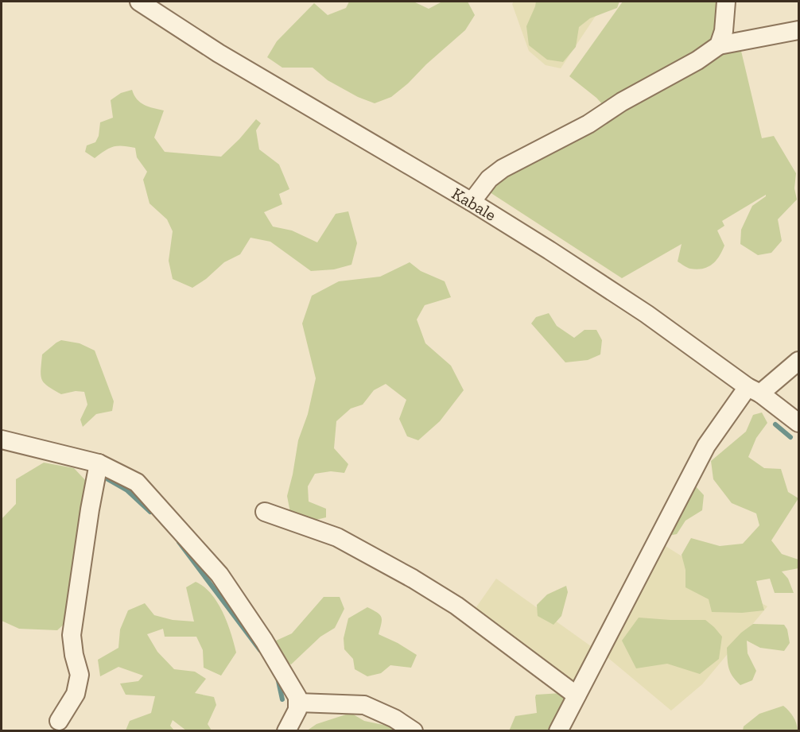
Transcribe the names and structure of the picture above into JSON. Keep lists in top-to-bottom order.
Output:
{
  "streets": {
    "street": ["Kabale"]
  }
}
